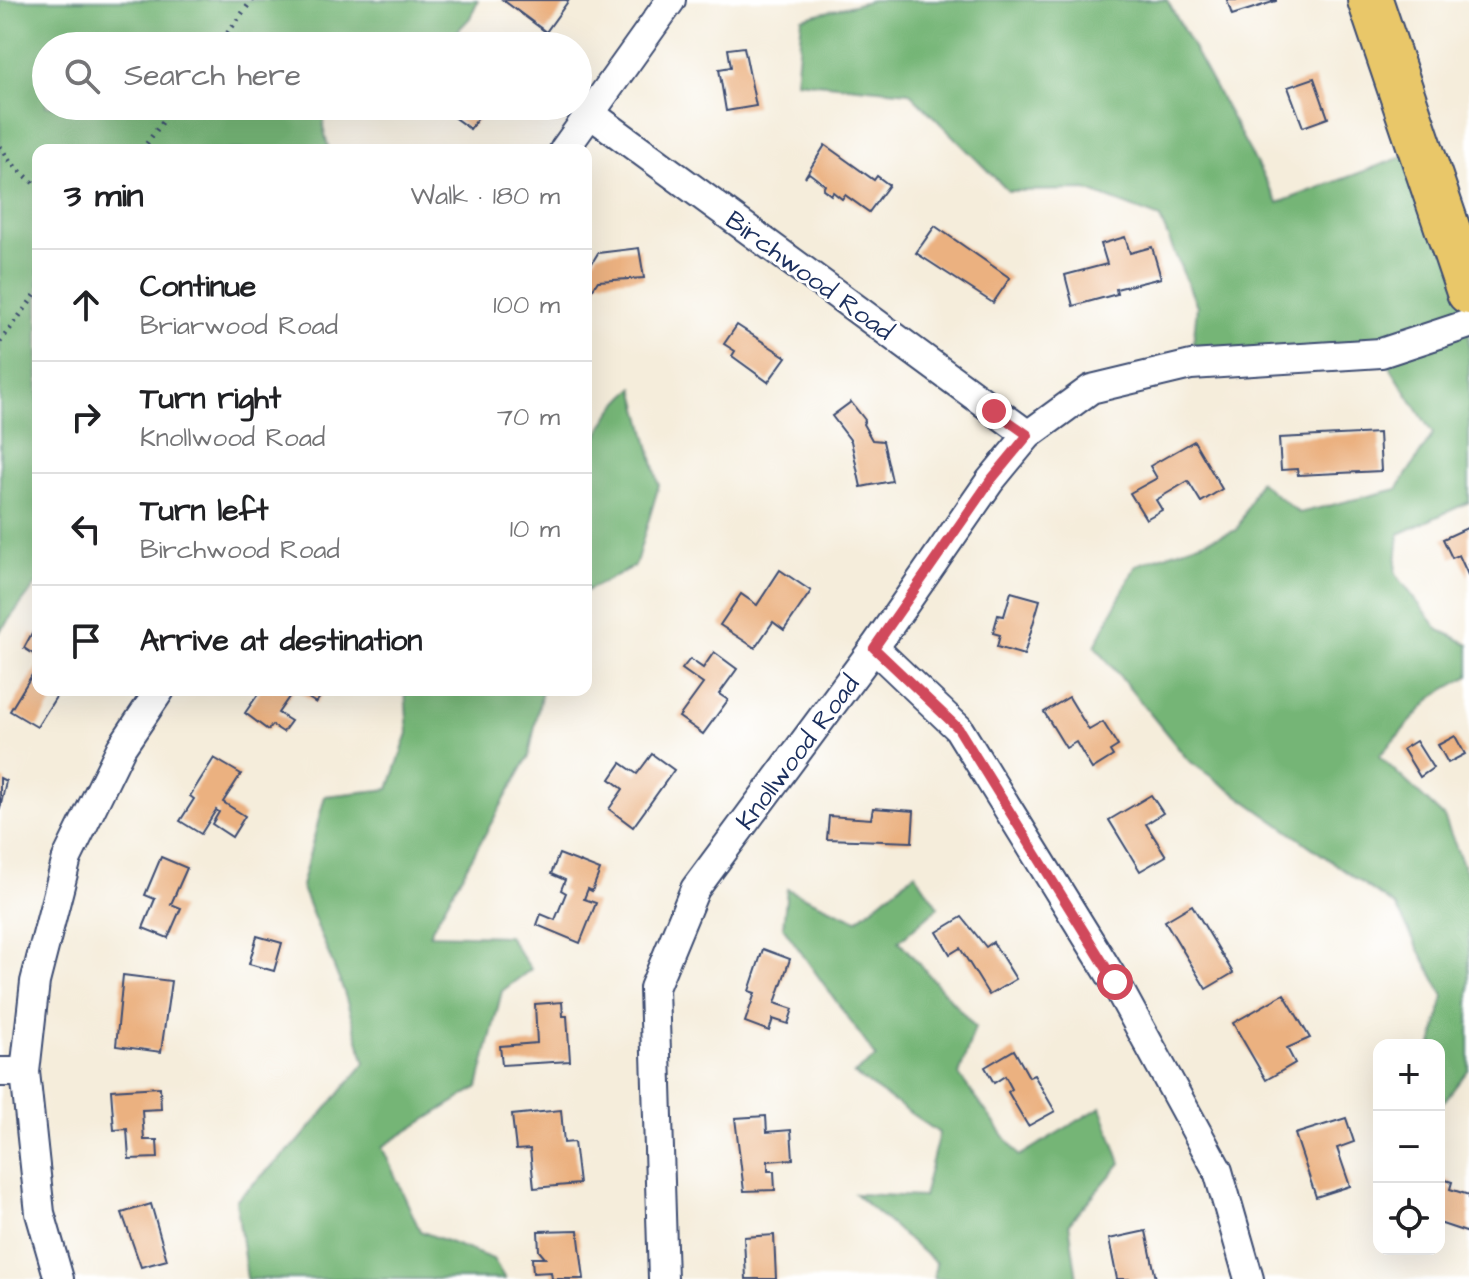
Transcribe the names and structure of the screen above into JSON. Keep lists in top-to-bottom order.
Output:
{
  "streets": {
    "street": ["Birchwood Road", "Knollwood Road"]
  },
  "crossings": [
    ["Birchwood Road", "Knollwood Road"]
  ],
  "page": {
    "search": "Search here",
    "heading": ["3 min", "Walk · 180 m"],
    "list": [
      ["Continue", "Briarwood Road", "100 m"],
      ["Turn right", "Knollwood Road", "70 m"],
      ["Turn left", "Birchwood Road", "10 m"],
      "Arrive at destination"
    ],
    "map_buttons": ["+", "−"]
  }
}
